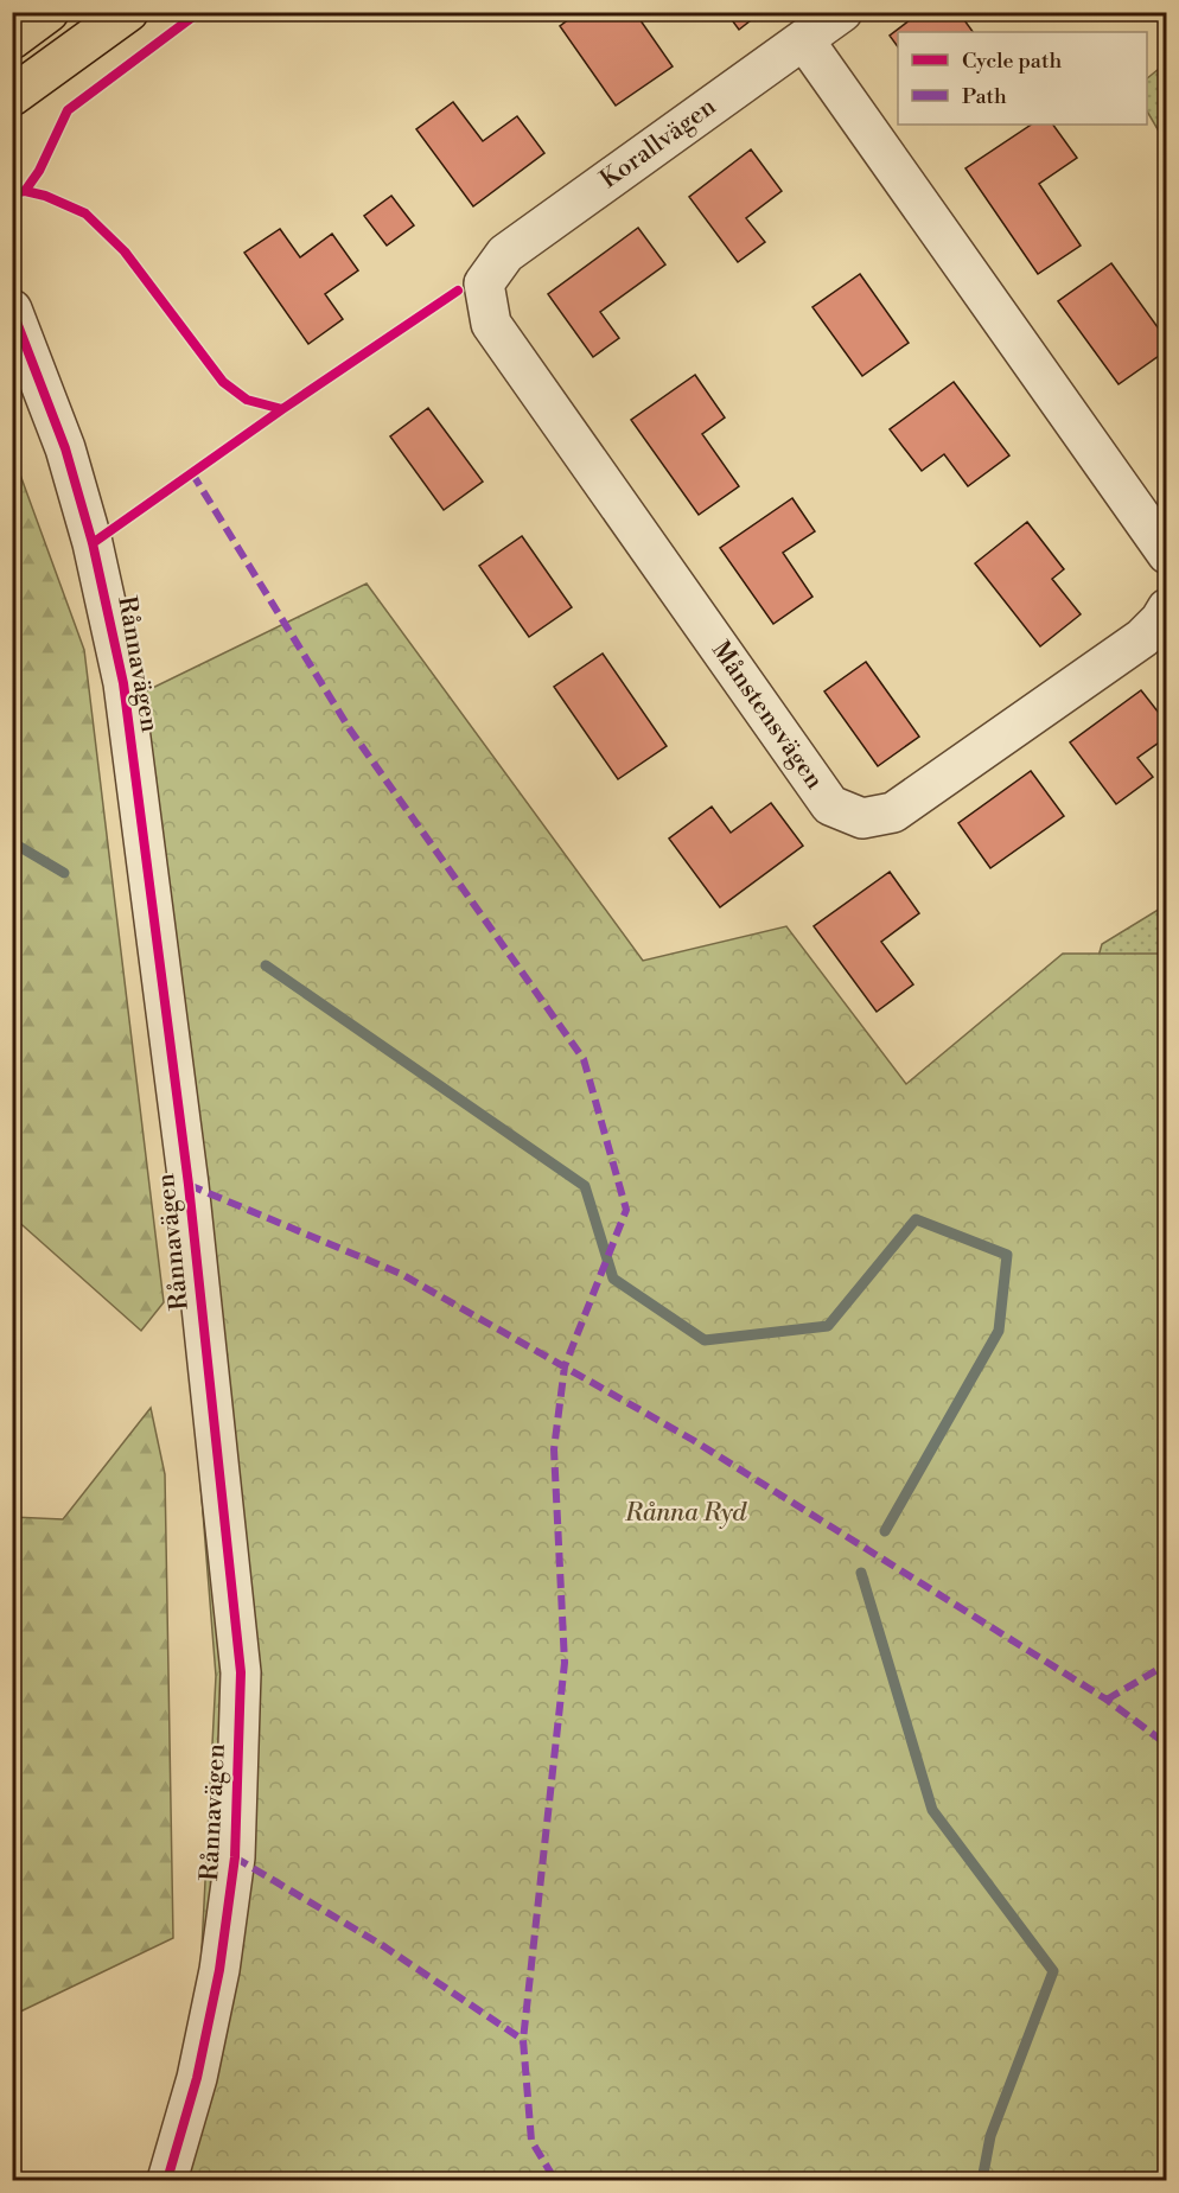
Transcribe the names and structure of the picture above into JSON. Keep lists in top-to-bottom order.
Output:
{
  "streets": {
    "street": ["Korallvägen", "Rånnavägen", "Månstensvägen"]
  },
  "crossings": [
    ["Korallvägen", "Månstensvägen"]
  ],
  "parks": ["Rånna Ryd"],
  "legend": ["Cycle path", "Path"]
}
